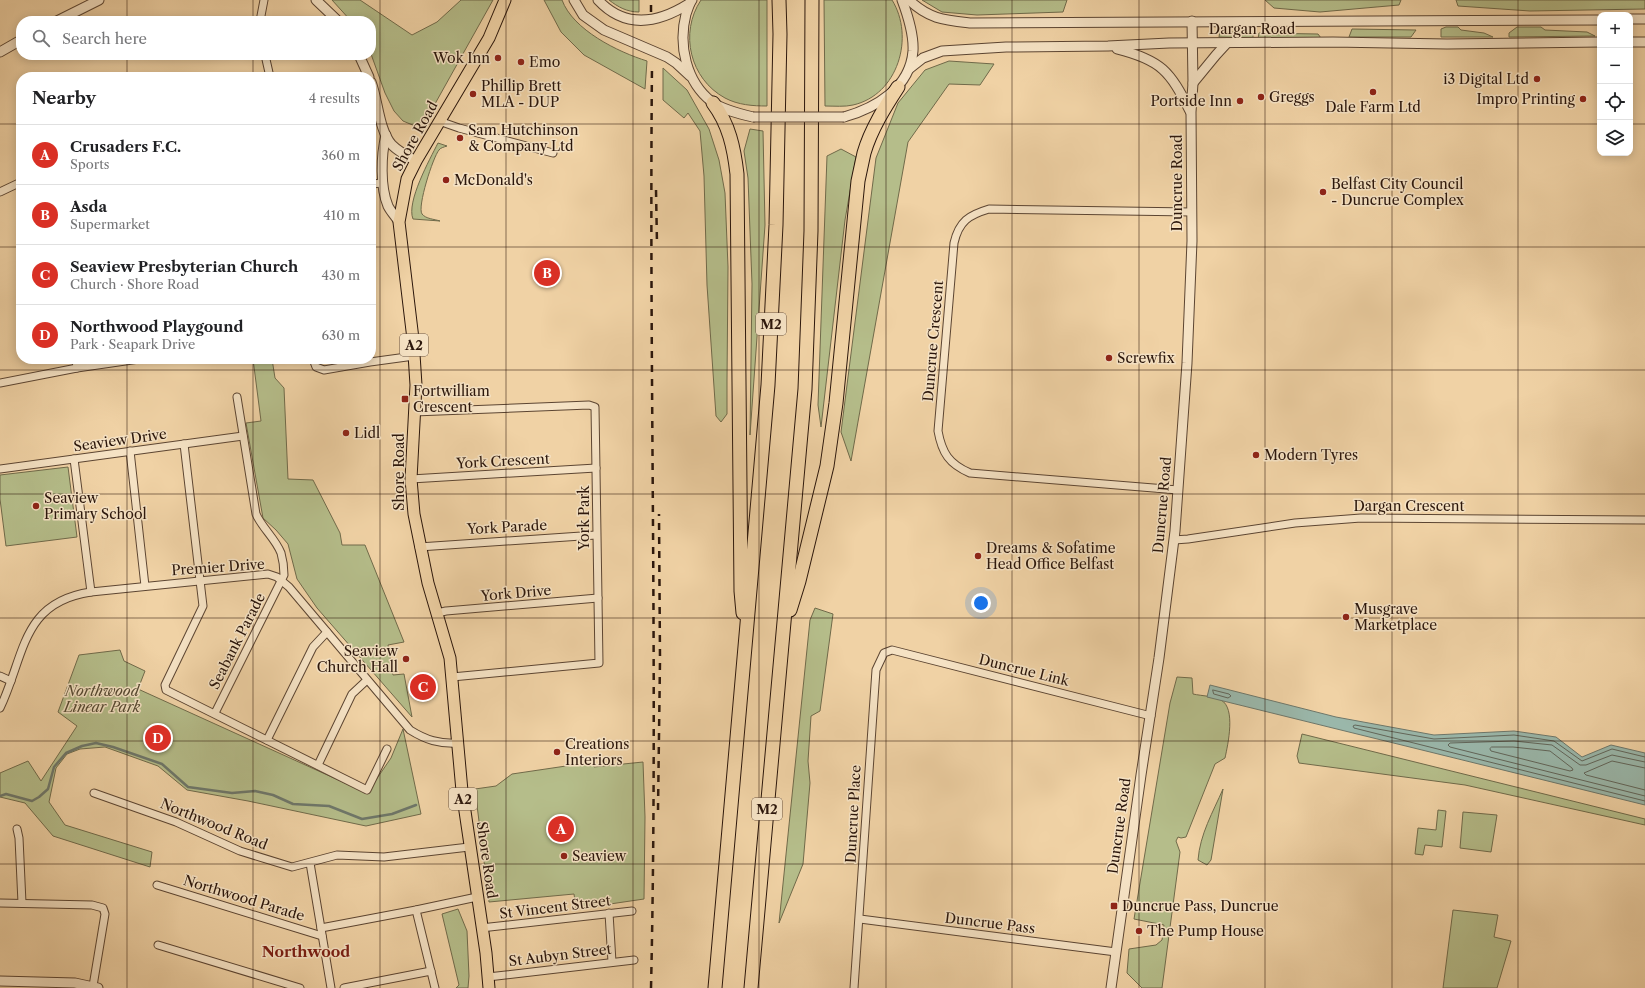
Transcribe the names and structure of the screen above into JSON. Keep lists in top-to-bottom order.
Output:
{
  "streets": {
    "highway": ["M2"],
    "main road": ["Shore Road", "A2"],
    "street": [
      "Dargan Road",
      "Duncrue Road",
      "Duncrue Crescent",
      "Seaview Drive",
      "York Crescent",
      "Dargan Crescent",
      "York Park",
      "York Parade",
      "Premier Drive",
      "York Drive",
      "Seabank Parade",
      "Duncrue Link",
      "Duncrue Place",
      "Northwood Road",
      "Northwood Parade",
      "St Vincent Street",
      "Duncrue Pass",
      "St Aubyn Street"
    ]
  },
  "crossings": [
    ["Dargan Road", "Duncrue Road"],
    ["Shore Road", "York Crescent"],
    ["Shore Road", "York Park"],
    ["Shore Road", "York Parade"],
    ["Shore Road", "Premier Drive"],
    ["Shore Road", "York Drive"],
    ["Shore Road", "Northwood Road"],
    ["Shore Road", "Northwood Parade"],
    ["Shore Road", "St Vincent Street"],
    ["Shore Road", "St Aubyn Street"],
    ["Duncrue Road", "Duncrue Crescent"],
    ["Duncrue Road", "Dargan Crescent"],
    ["Duncrue Road", "Duncrue Link"],
    ["Duncrue Road", "Duncrue Pass"],
    ["York Crescent", "York Park"],
    ["York Park", "York Parade"],
    ["York Park", "York Drive"],
    ["Premier Drive", "Seabank Parade"],
    ["Duncrue Link", "Duncrue Place"],
    ["Duncrue Place", "Duncrue Pass"]
  ],
  "districts": ["Northwood"],
  "parks": ["Northwood Linear Park"],
  "places": {
    "other": [
      "Wok Inn",
      "Emo",
      "i3 Digital Ltd",
      "Dale Farm Ltd",
      "Phillip Brett MLA - DUP",
      "Greggs",
      "Impro Printing",
      "Portside Inn",
      "Sam Hutchinson & Company Ltd",
      "McDonald's",
      "Belfast City Council - Duncrue Complex",
      "Screwfix",
      "Lidl",
      "Modern Tyres",
      "Seaview Primary School",
      "Dreams & Sofatime Head Office Belfast",
      "Musgrave Marketplace",
      "Seaview Church Hall",
      "Creations Interiors",
      "Seaview",
      "The Pump House"
    ],
    "transit": ["Fortwilliam Crescent", "Duncrue Pass, Duncrue"]
  },
  "page": {
    "map_buttons": ["+", "−"],
    "search": "Search here",
    "heading": ["Nearby", "4 results"],
    "list": [
      {
        "mark": "A",
        "name": "Crusaders F.C.",
        "note": "Sports",
        "value": "360 m"
      },
      {
        "mark": "B",
        "name": "Asda",
        "note": "Supermarket",
        "value": "410 m"
      },
      {
        "mark": "C",
        "name": "Seaview Presbyterian Church",
        "note": "Church · Shore Road",
        "value": "430 m"
      },
      {
        "mark": "D",
        "name": "Northwood Playgound",
        "note": "Park · Seapark Drive",
        "value": "630 m"
      }
    ],
    "pins": [
      "B",
      "C",
      "D",
      "A"
    ]
  }
}
